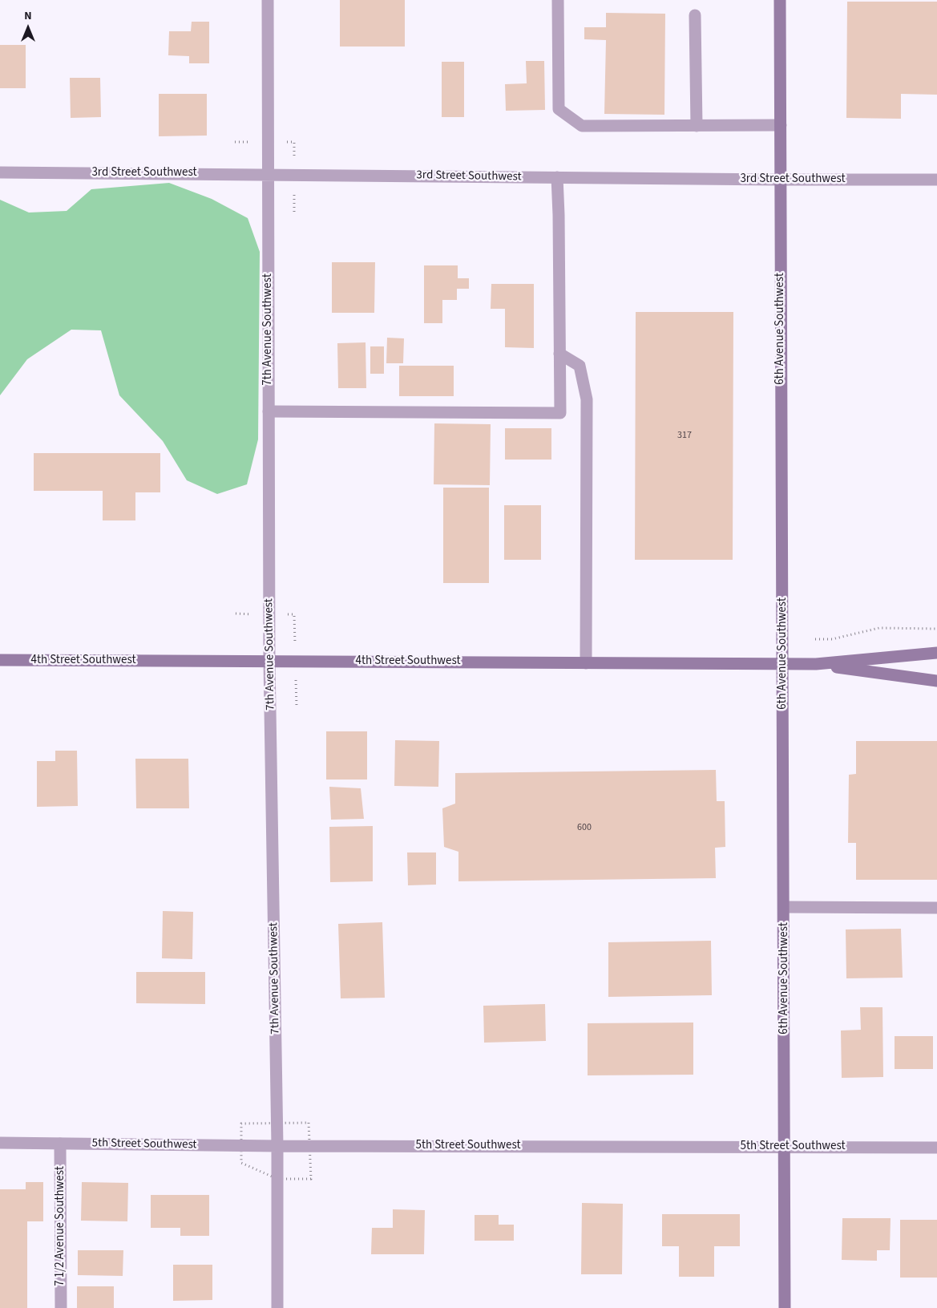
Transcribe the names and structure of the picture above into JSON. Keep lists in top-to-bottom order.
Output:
{
  "streets": {
    "street": [
      "3rd Street Southwest",
      "6th Avenue Southwest",
      "7th Avenue Southwest",
      "4th Street Southwest",
      "5th Street Southwest",
      "7 1/2 Avenue Southwest"
    ]
  },
  "crossings": [
    ["3rd Street Southwest", "6th Avenue Southwest"],
    ["3rd Street Southwest", "7th Avenue Southwest"],
    ["6th Avenue Southwest", "4th Street Southwest"],
    ["6th Avenue Southwest", "5th Street Southwest"],
    ["7th Avenue Southwest", "4th Street Southwest"],
    ["7th Avenue Southwest", "5th Street Southwest"],
    ["5th Street Southwest", "7 1/2 Avenue Southwest"]
  ],
  "house_numbers": ["317", "600"],
  "north": "top"
}
